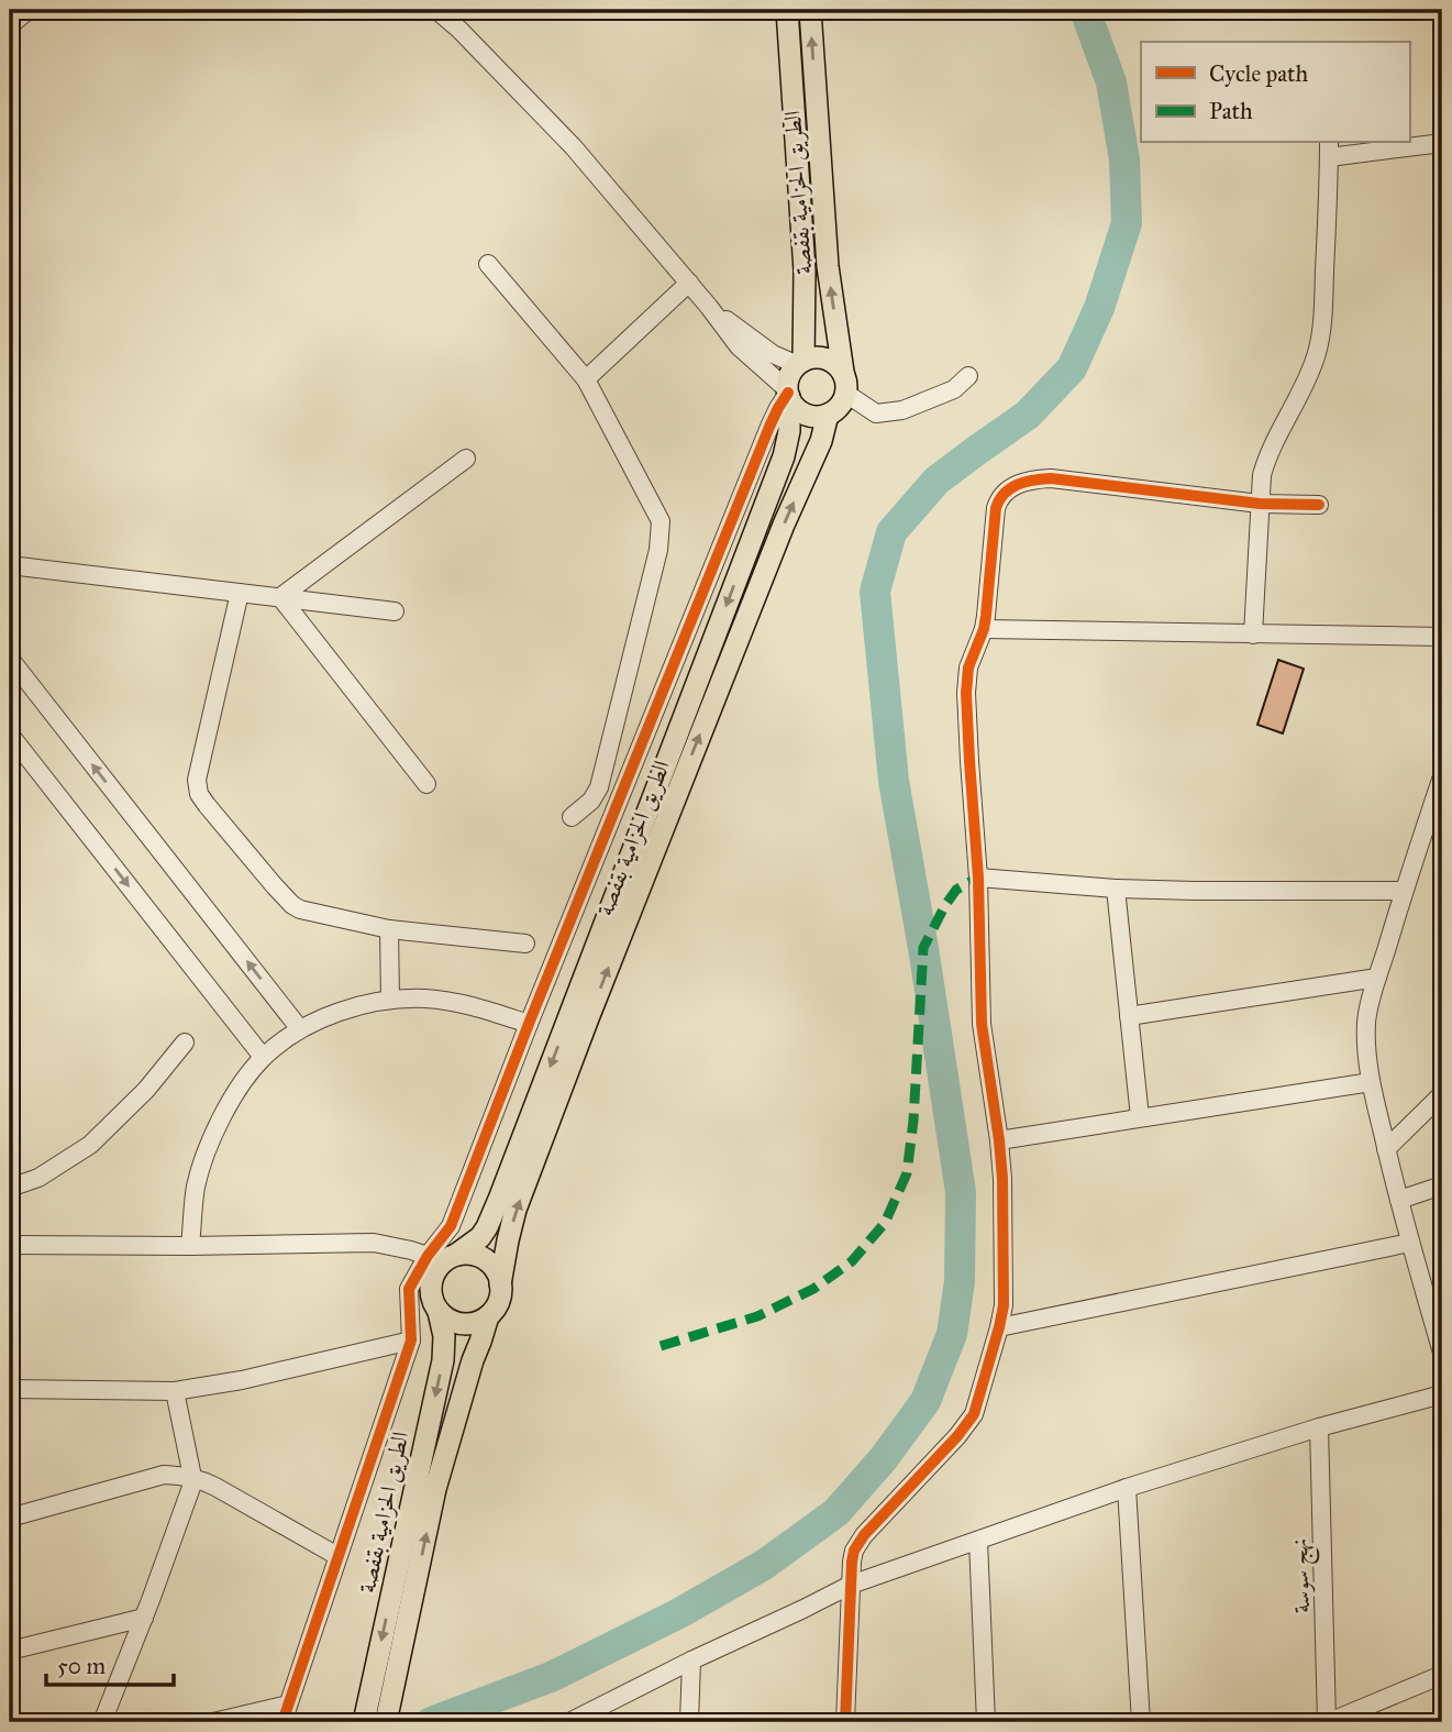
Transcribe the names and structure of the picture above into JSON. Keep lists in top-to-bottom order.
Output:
{
  "streets": {
    "main road": ["الطريق الحزامية بقفصة"],
    "street": ["نهج سوسة"]
  },
  "legend": ["Cycle path", "Path"],
  "scale_bar": "50 m"
}
